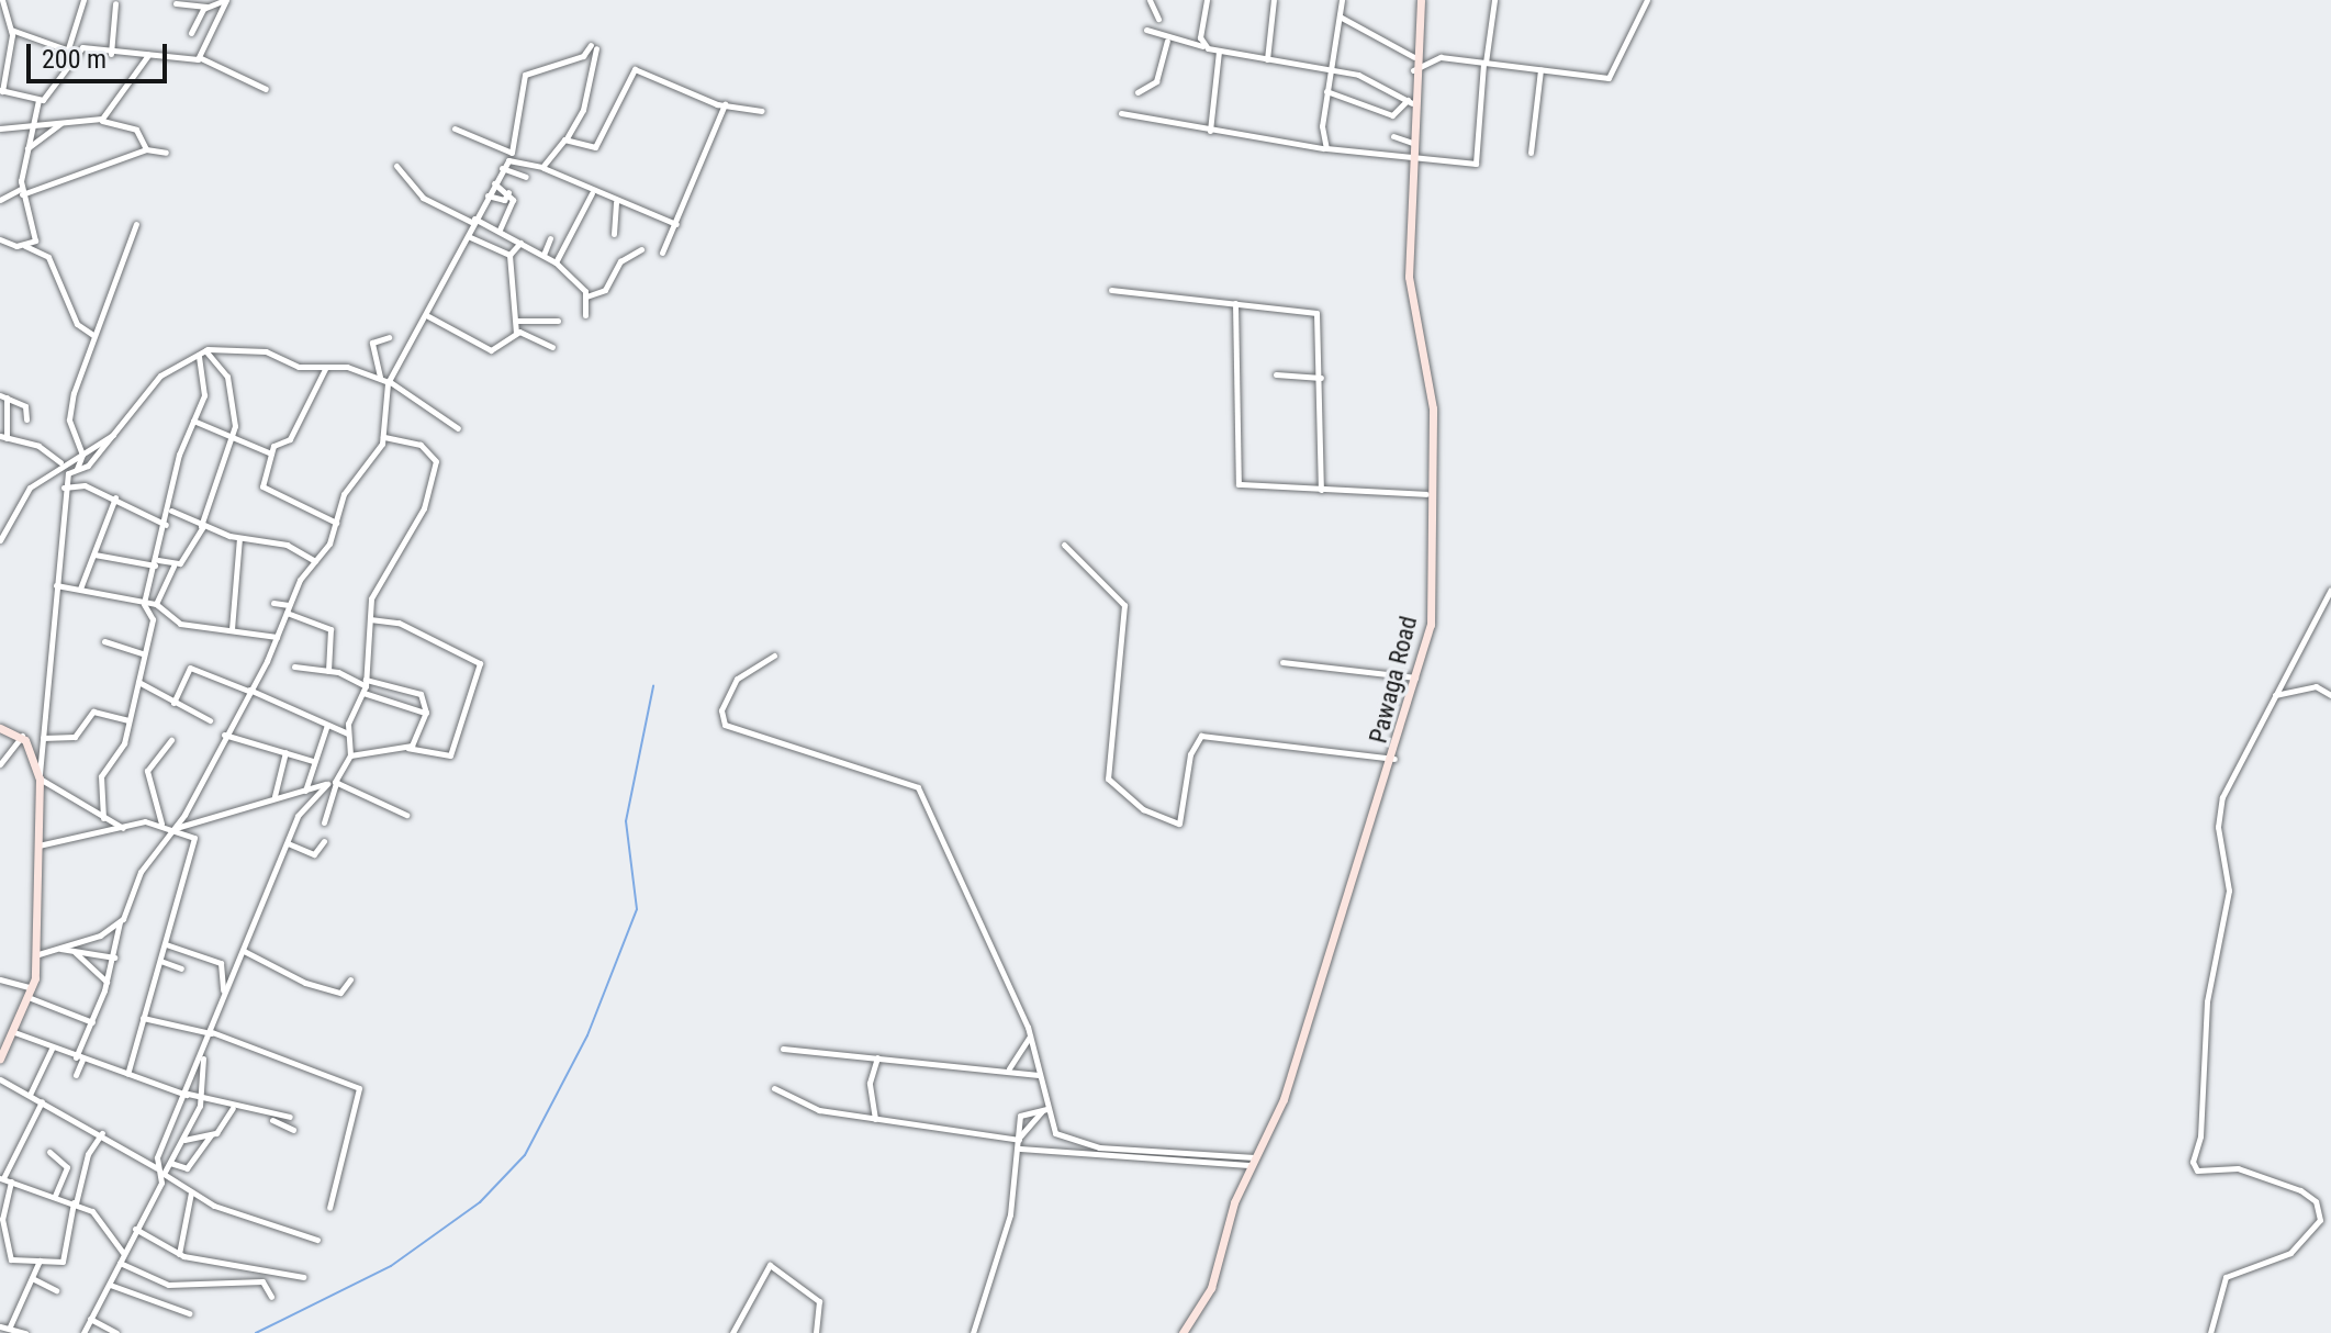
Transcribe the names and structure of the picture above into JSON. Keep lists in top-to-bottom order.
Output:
{
  "streets": {
    "main road": ["Pawaga Road"]
  },
  "scale_bar": "200 m"
}
